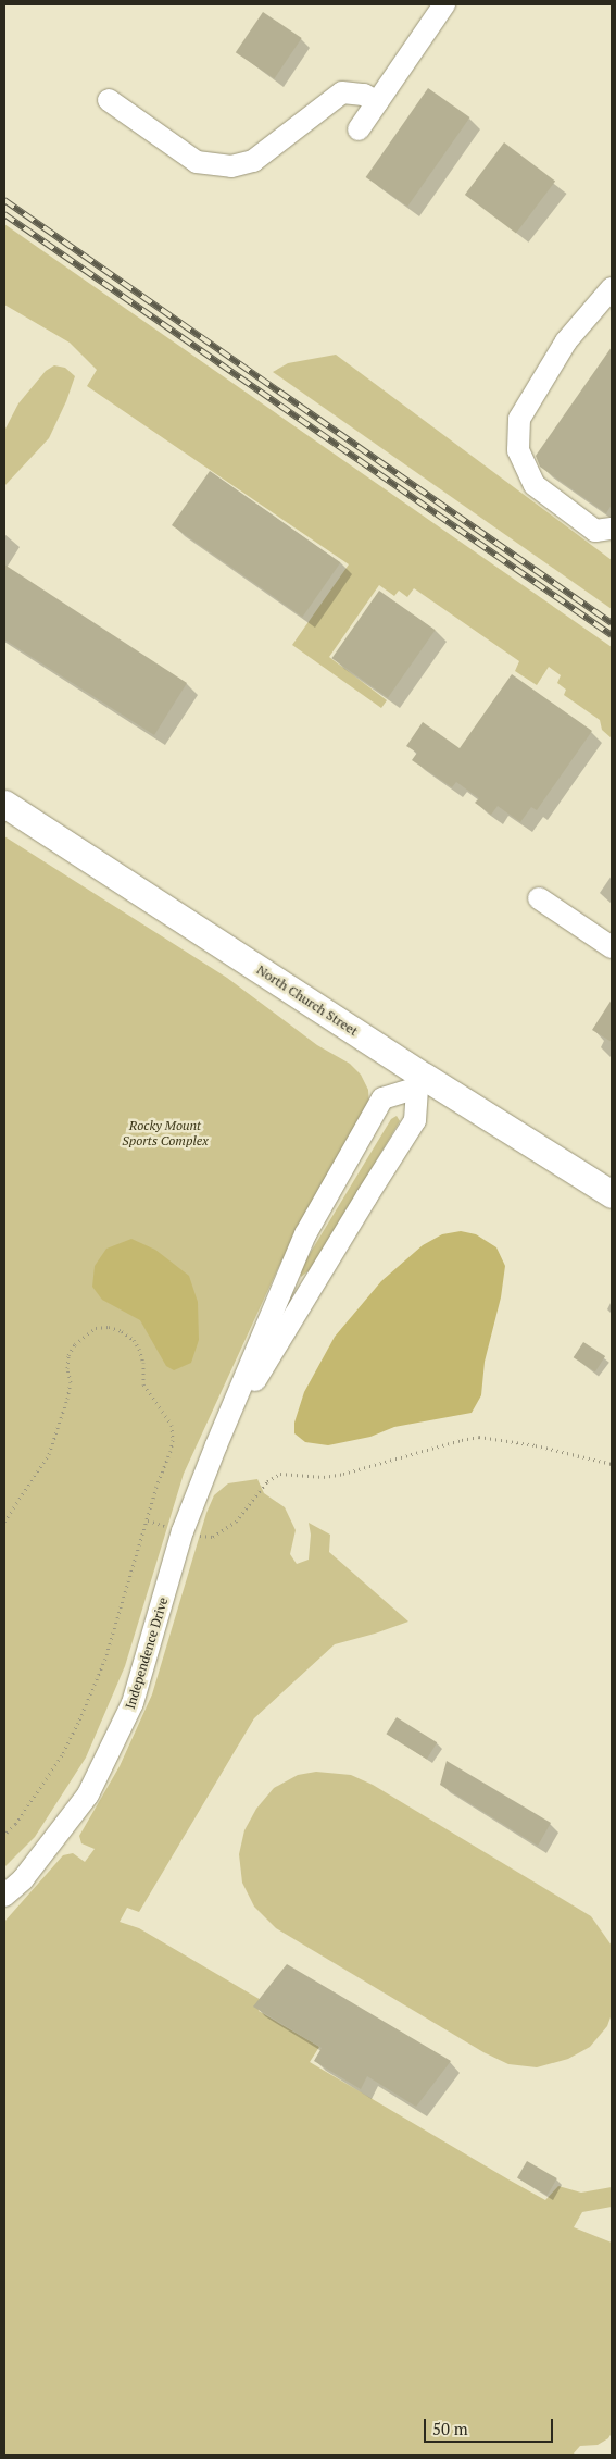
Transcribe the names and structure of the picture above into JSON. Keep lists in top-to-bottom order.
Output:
{
  "streets": {
    "main road": ["North Church Street"],
    "street": ["Independence Drive"]
  },
  "parks": ["Rocky Mount Sports Complex"],
  "scale_bar": "50 m"
}
